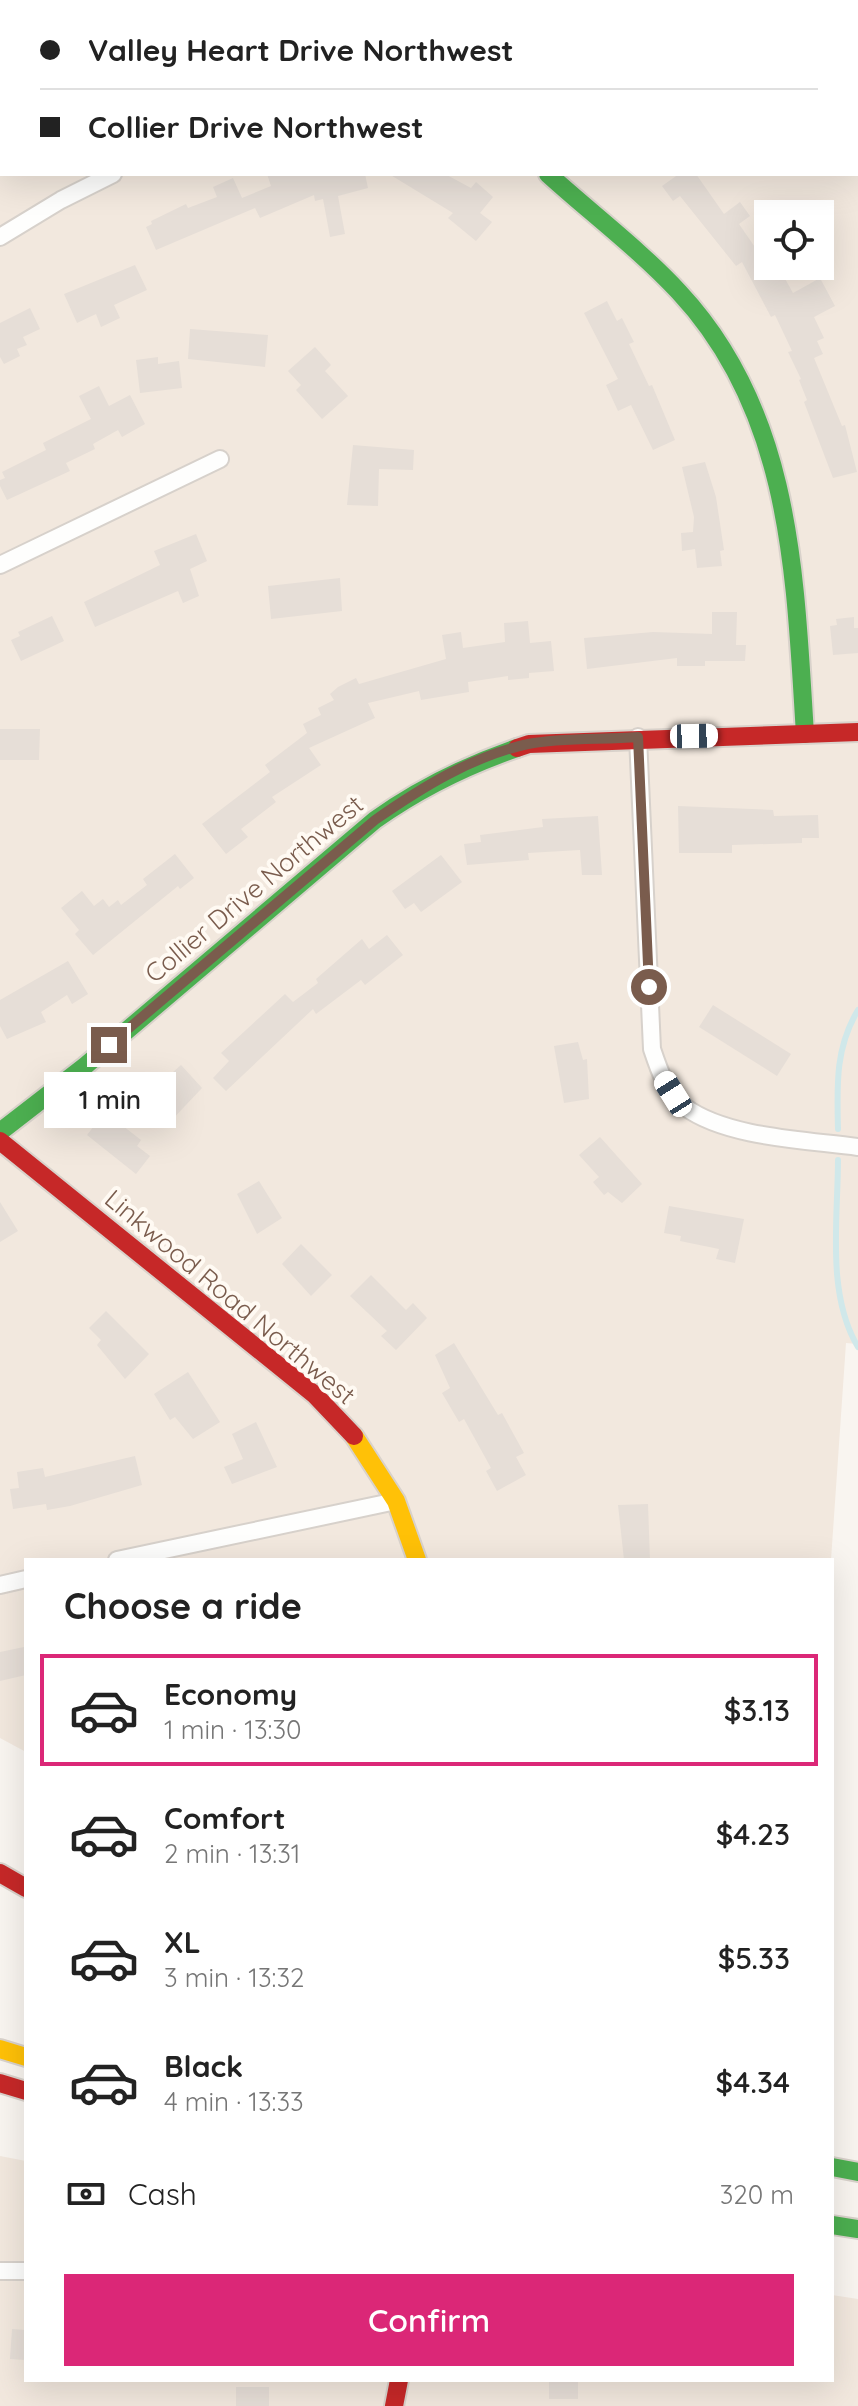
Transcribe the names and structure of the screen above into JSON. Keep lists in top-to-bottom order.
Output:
{
  "streets": {
    "main road": ["Collier Drive Northwest", "Linkwood Road Northwest"]
  },
  "page": {
    "banner": ["Valley Heart Drive Northwest", "Collier Drive Northwest"],
    "bubble": "1 min",
    "heading": "Choose a ride",
    "list": [
      {
        "name": "Economy",
        "note": "1 min · 13:30",
        "value": "$3.13"
      },
      {
        "name": "Comfort",
        "note": "2 min · 13:31",
        "value": "$4.23"
      },
      {
        "name": "XL",
        "note": "3 min · 13:32",
        "value": "$5.33"
      },
      {
        "name": "Black",
        "note": "4 min · 13:33",
        "value": "$4.34"
      }
    ],
    "pay": ["Cash", "320 m"],
    "buttons": "Confirm"
  }
}
